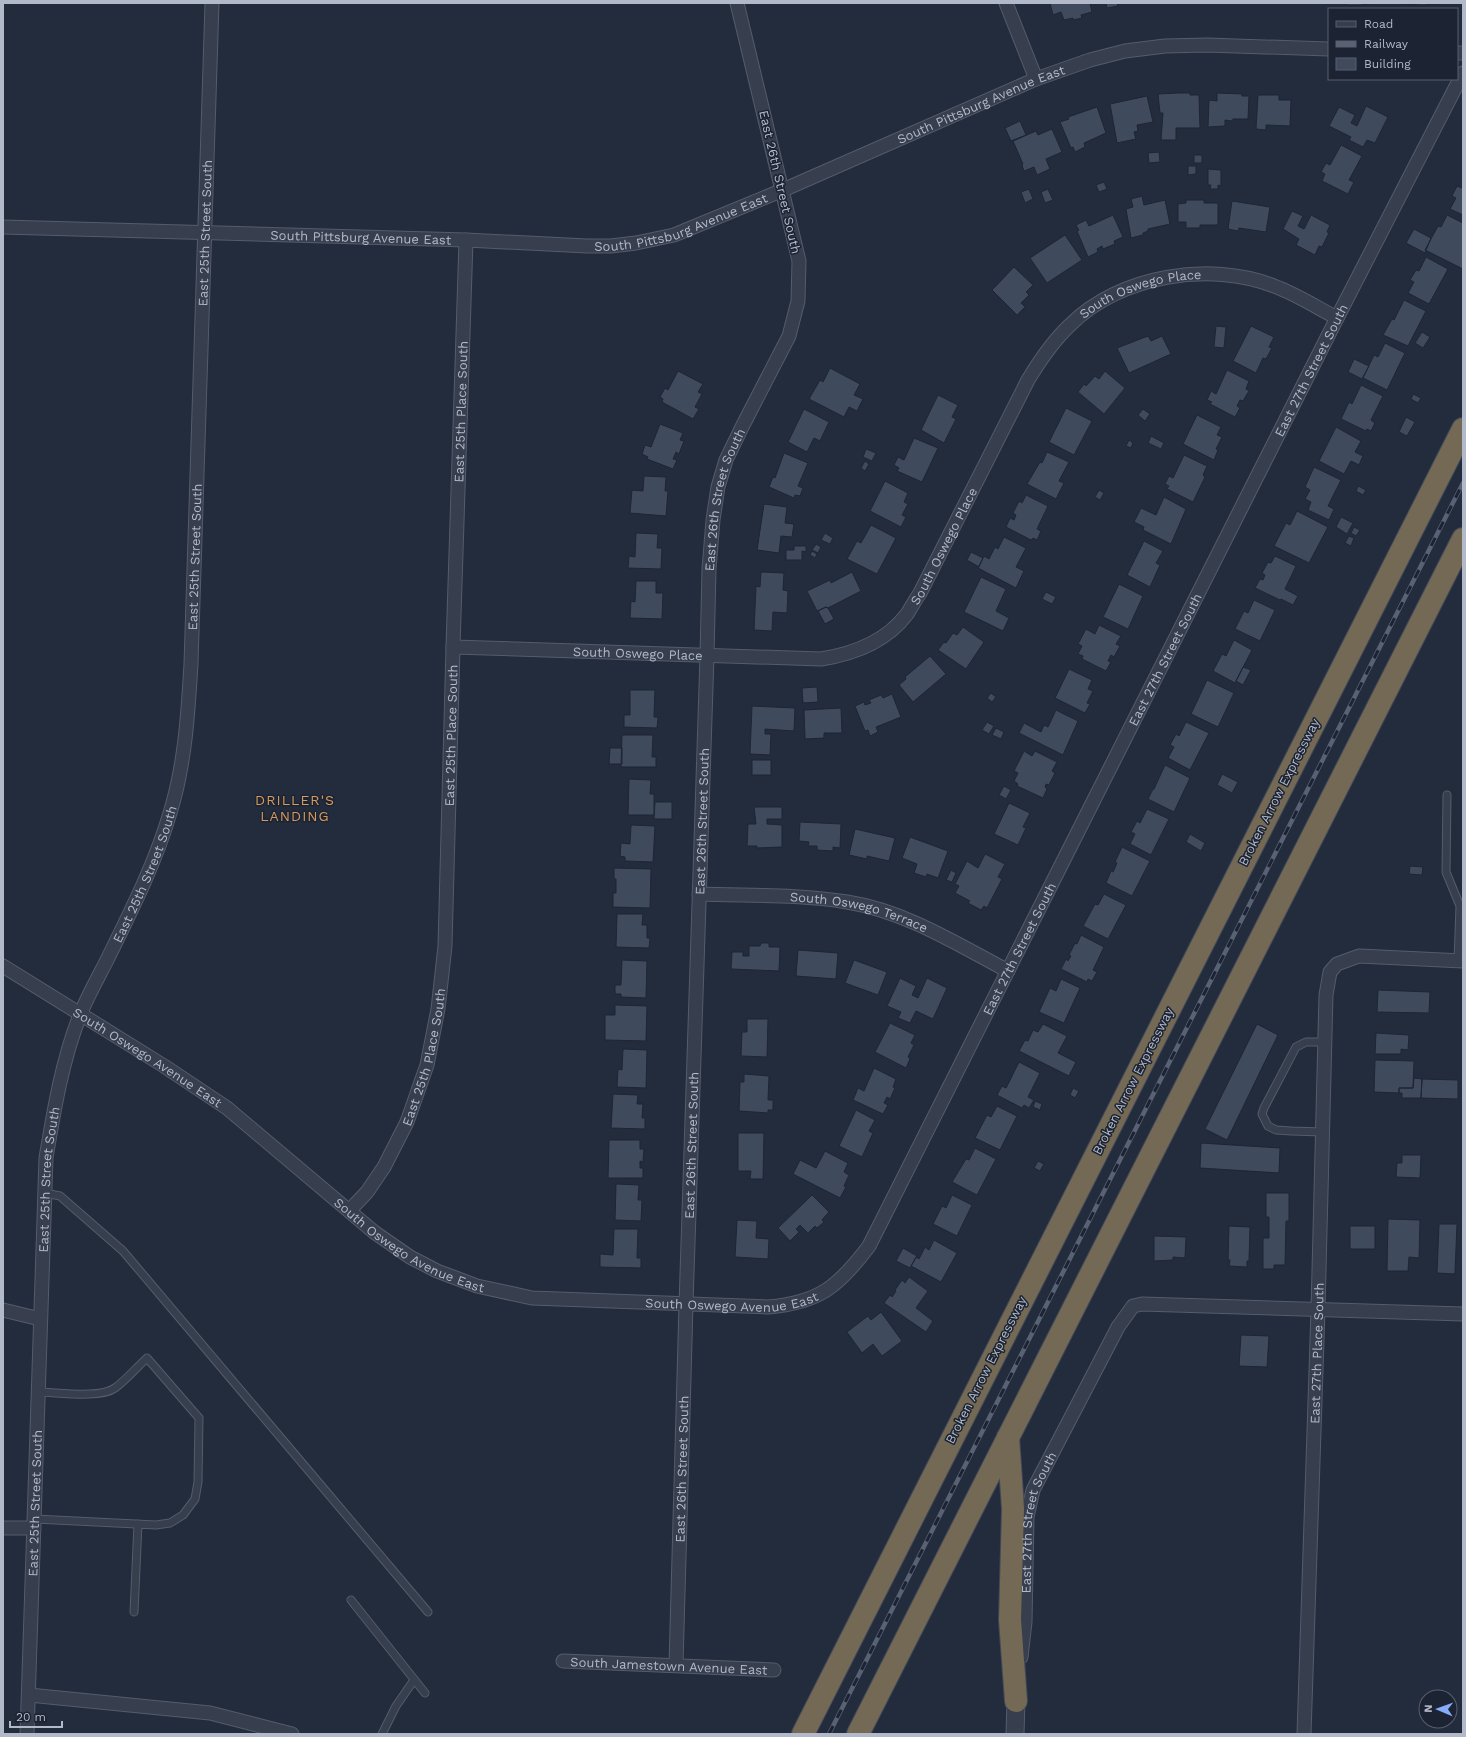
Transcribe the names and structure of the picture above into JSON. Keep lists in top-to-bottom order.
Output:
{
  "streets": {
    "highway": ["Broken Arrow Expressway"],
    "street": [
      "South Pittsburg Avenue East",
      "East 26th Street South",
      "East 25th Street South",
      "South Oswego Place",
      "East 27th Street South",
      "East 25th Place South",
      "South Oswego Terrace",
      "South Oswego Avenue East",
      "East 27th Place South",
      "South Jamestown Avenue East"
    ]
  },
  "crossings": [
    ["South Pittsburg Avenue East", "East 26th Street South"],
    ["South Pittsburg Avenue East", "East 25th Street South"],
    ["South Pittsburg Avenue East", "East 25th Place South"],
    ["East 26th Street South", "South Oswego Place"],
    ["East 26th Street South", "South Oswego Terrace"],
    ["East 26th Street South", "South Oswego Avenue East"],
    ["East 26th Street South", "South Jamestown Avenue East"],
    ["East 25th Street South", "South Oswego Avenue East"],
    ["South Oswego Place", "East 27th Street South"],
    ["South Oswego Place", "East 25th Place South"],
    ["East 27th Street South", "South Oswego Terrace"],
    ["East 27th Street South", "South Oswego Avenue East"],
    ["East 27th Street South", "East 27th Place South"],
    ["East 25th Place South", "South Oswego Avenue East"]
  ],
  "districts": ["DRILLER'S LANDING"],
  "legend": ["Road", "Railway", "Building"],
  "scale_bar": "20 m",
  "north": "left"
}
